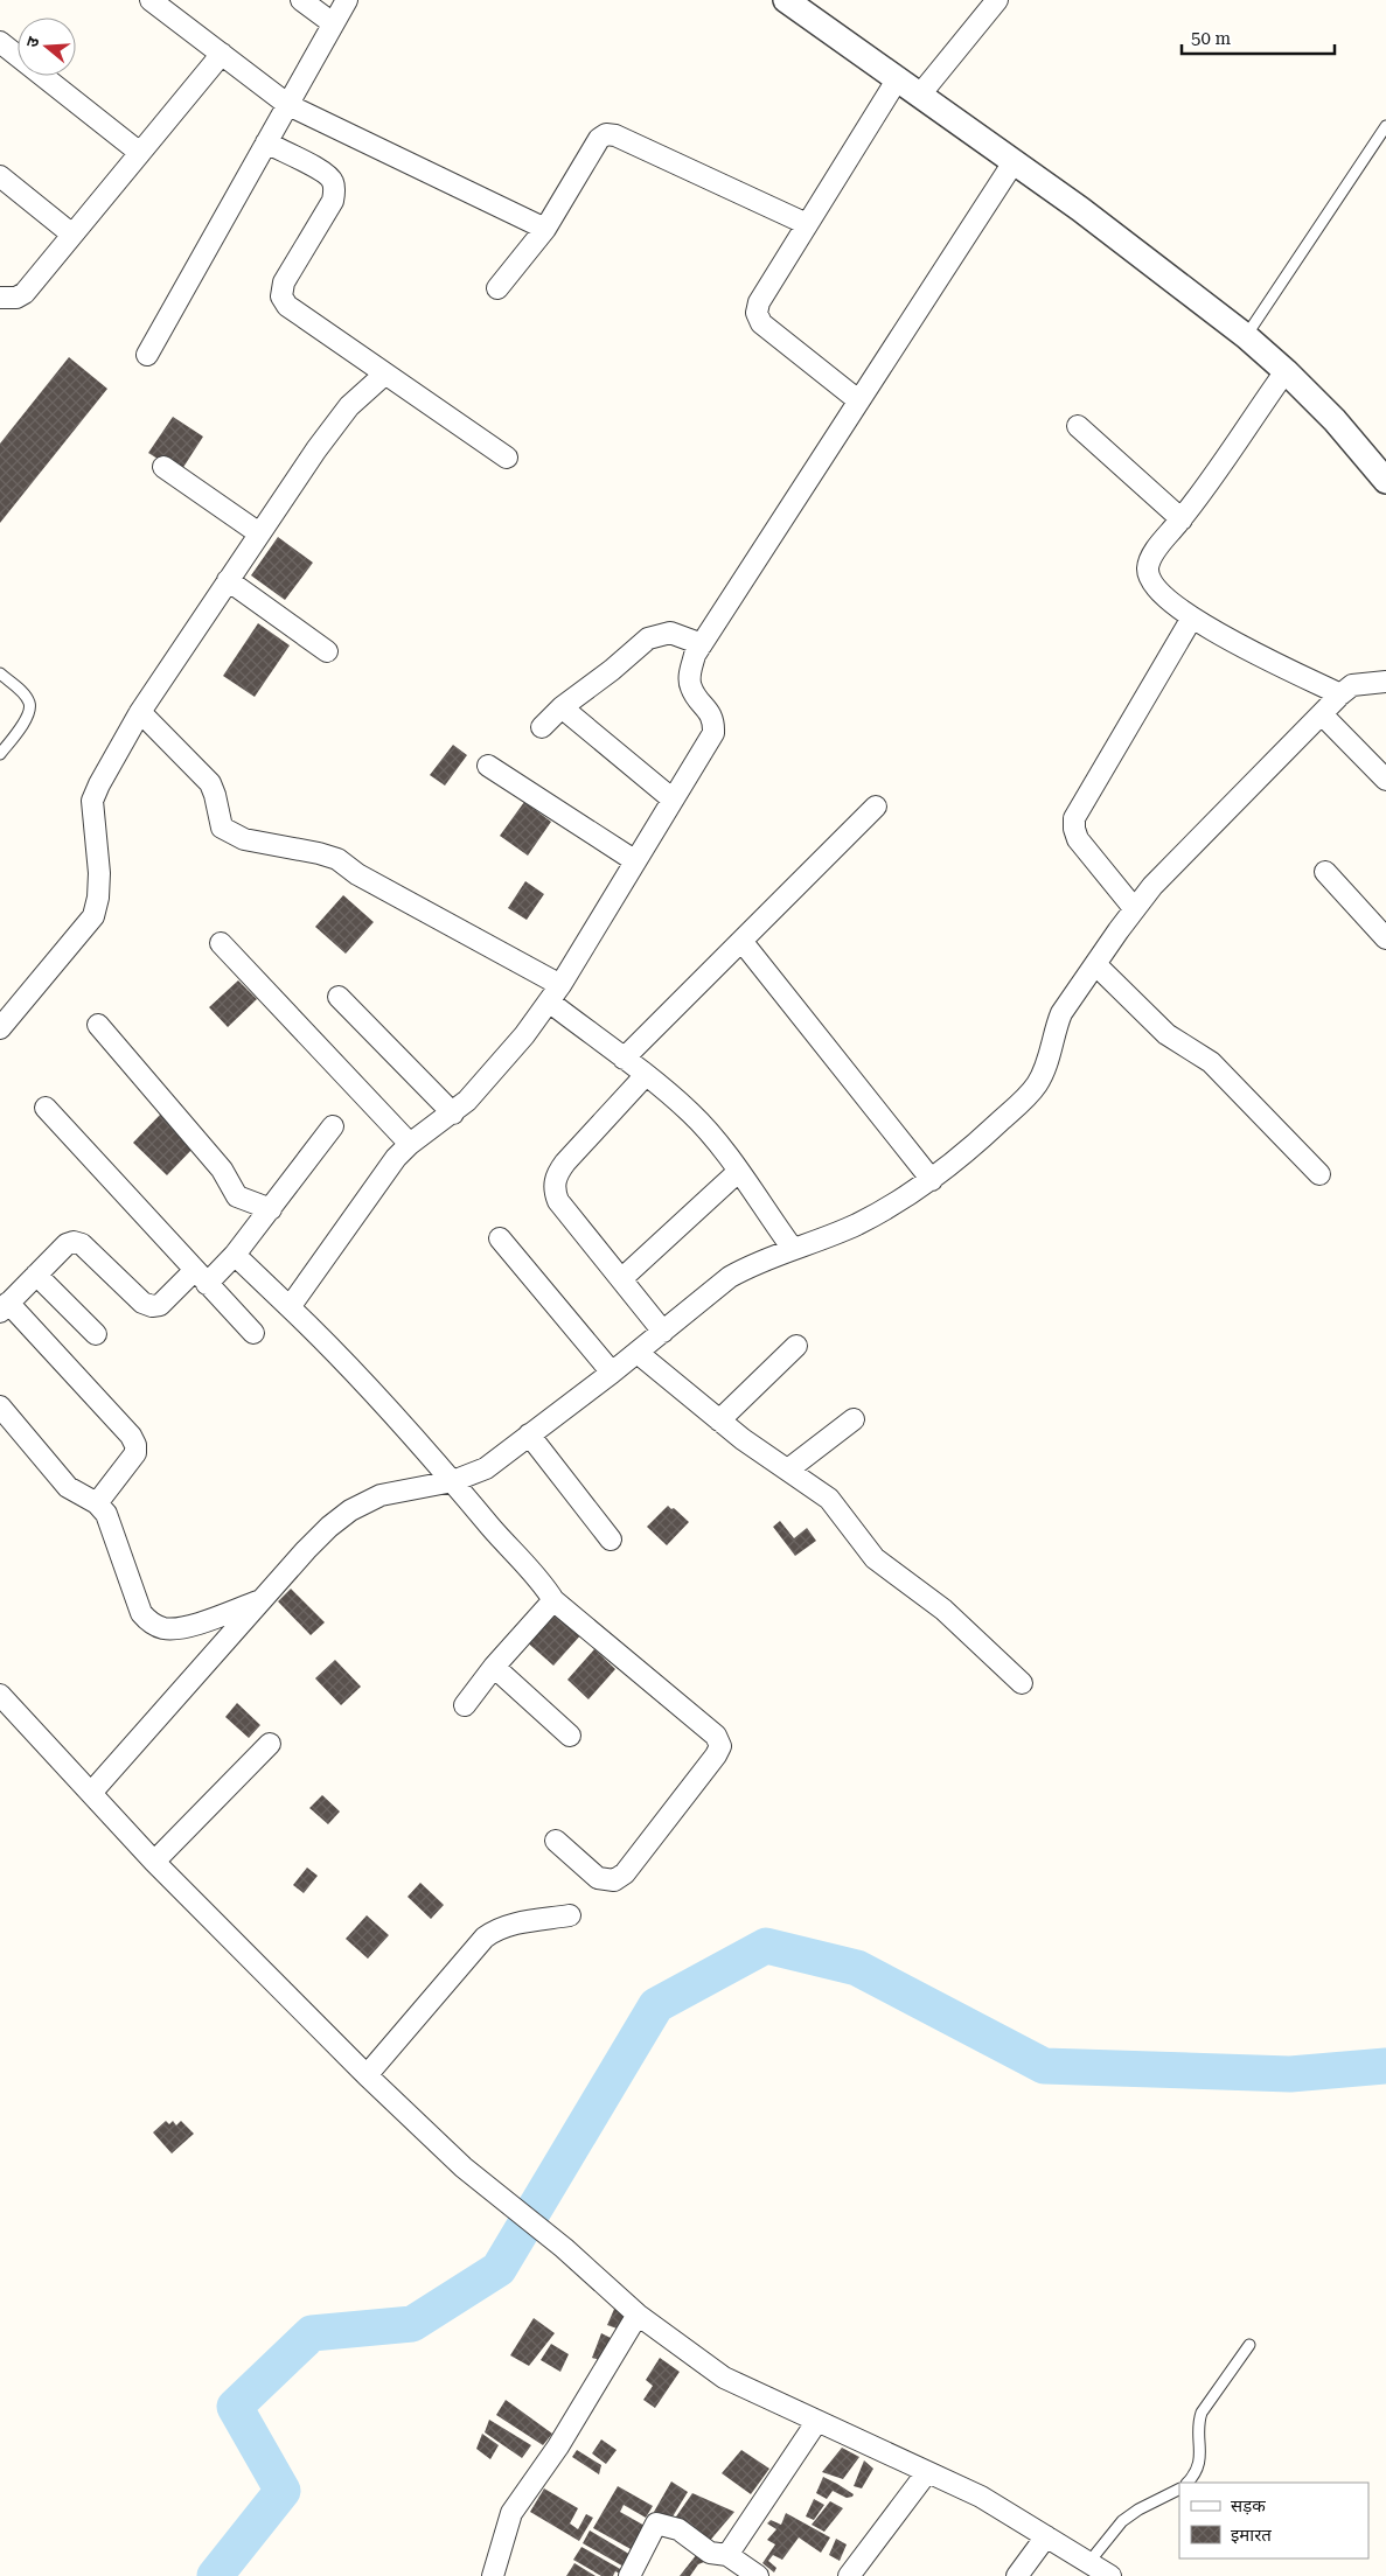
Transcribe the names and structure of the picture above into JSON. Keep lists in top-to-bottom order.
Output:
{
  "legend": ["सड़क", "इमारत"],
  "scale_bar": "50 m",
  "north": "left"
}
